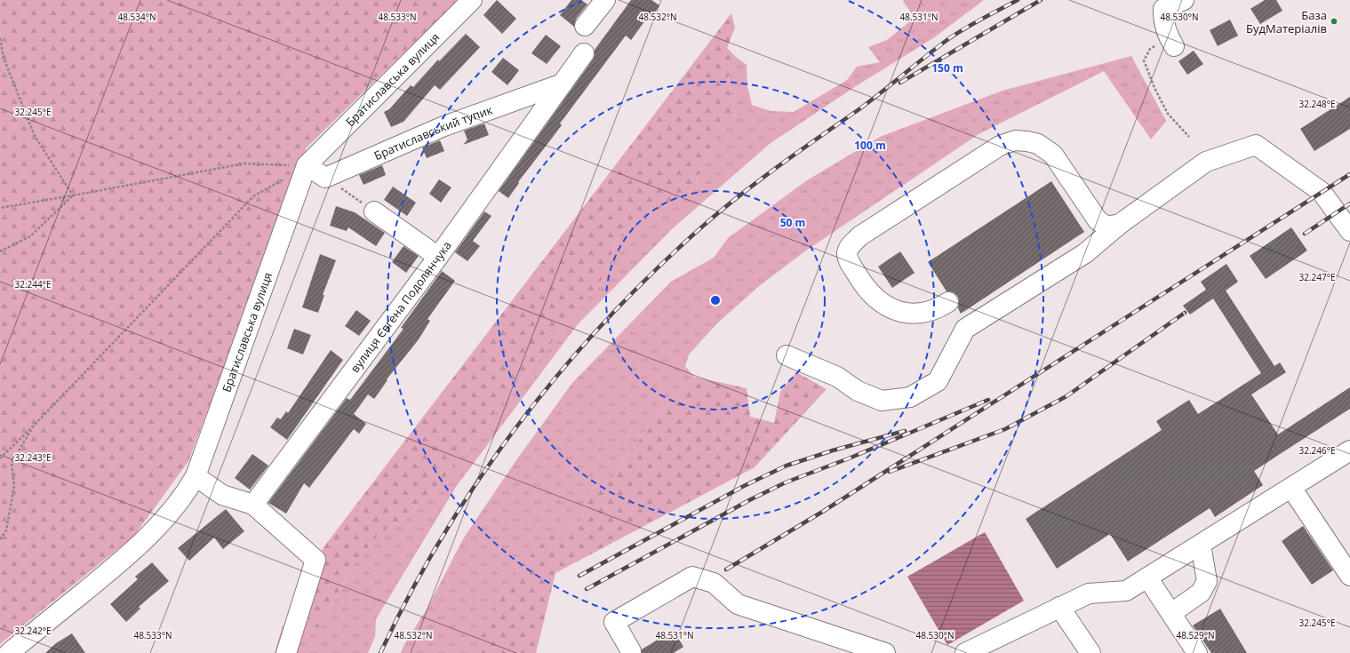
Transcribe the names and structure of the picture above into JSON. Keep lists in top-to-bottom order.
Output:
{
  "streets": {
    "street": ["Братиславська вулиця", "Братиславський тупик", "вулиця Євгена Подолянчука"]
  },
  "crossings": [
    ["Братиславський тупик", "вулиця Євгена Подолянчука"]
  ],
  "places": ["База БудМатеріалів"],
  "coordinates": [
    "48.533°N",
    "48.531°N",
    "48.530°N",
    "48.534°N",
    "48.532°N",
    "32.248°E",
    "32.245°E",
    "32.247°E",
    "32.244°E",
    "32.246°E",
    "32.243°E",
    "32.242°E",
    "48.529°N"
  ],
  "rings": ["150 m", "100 m", "50 m"]
}
